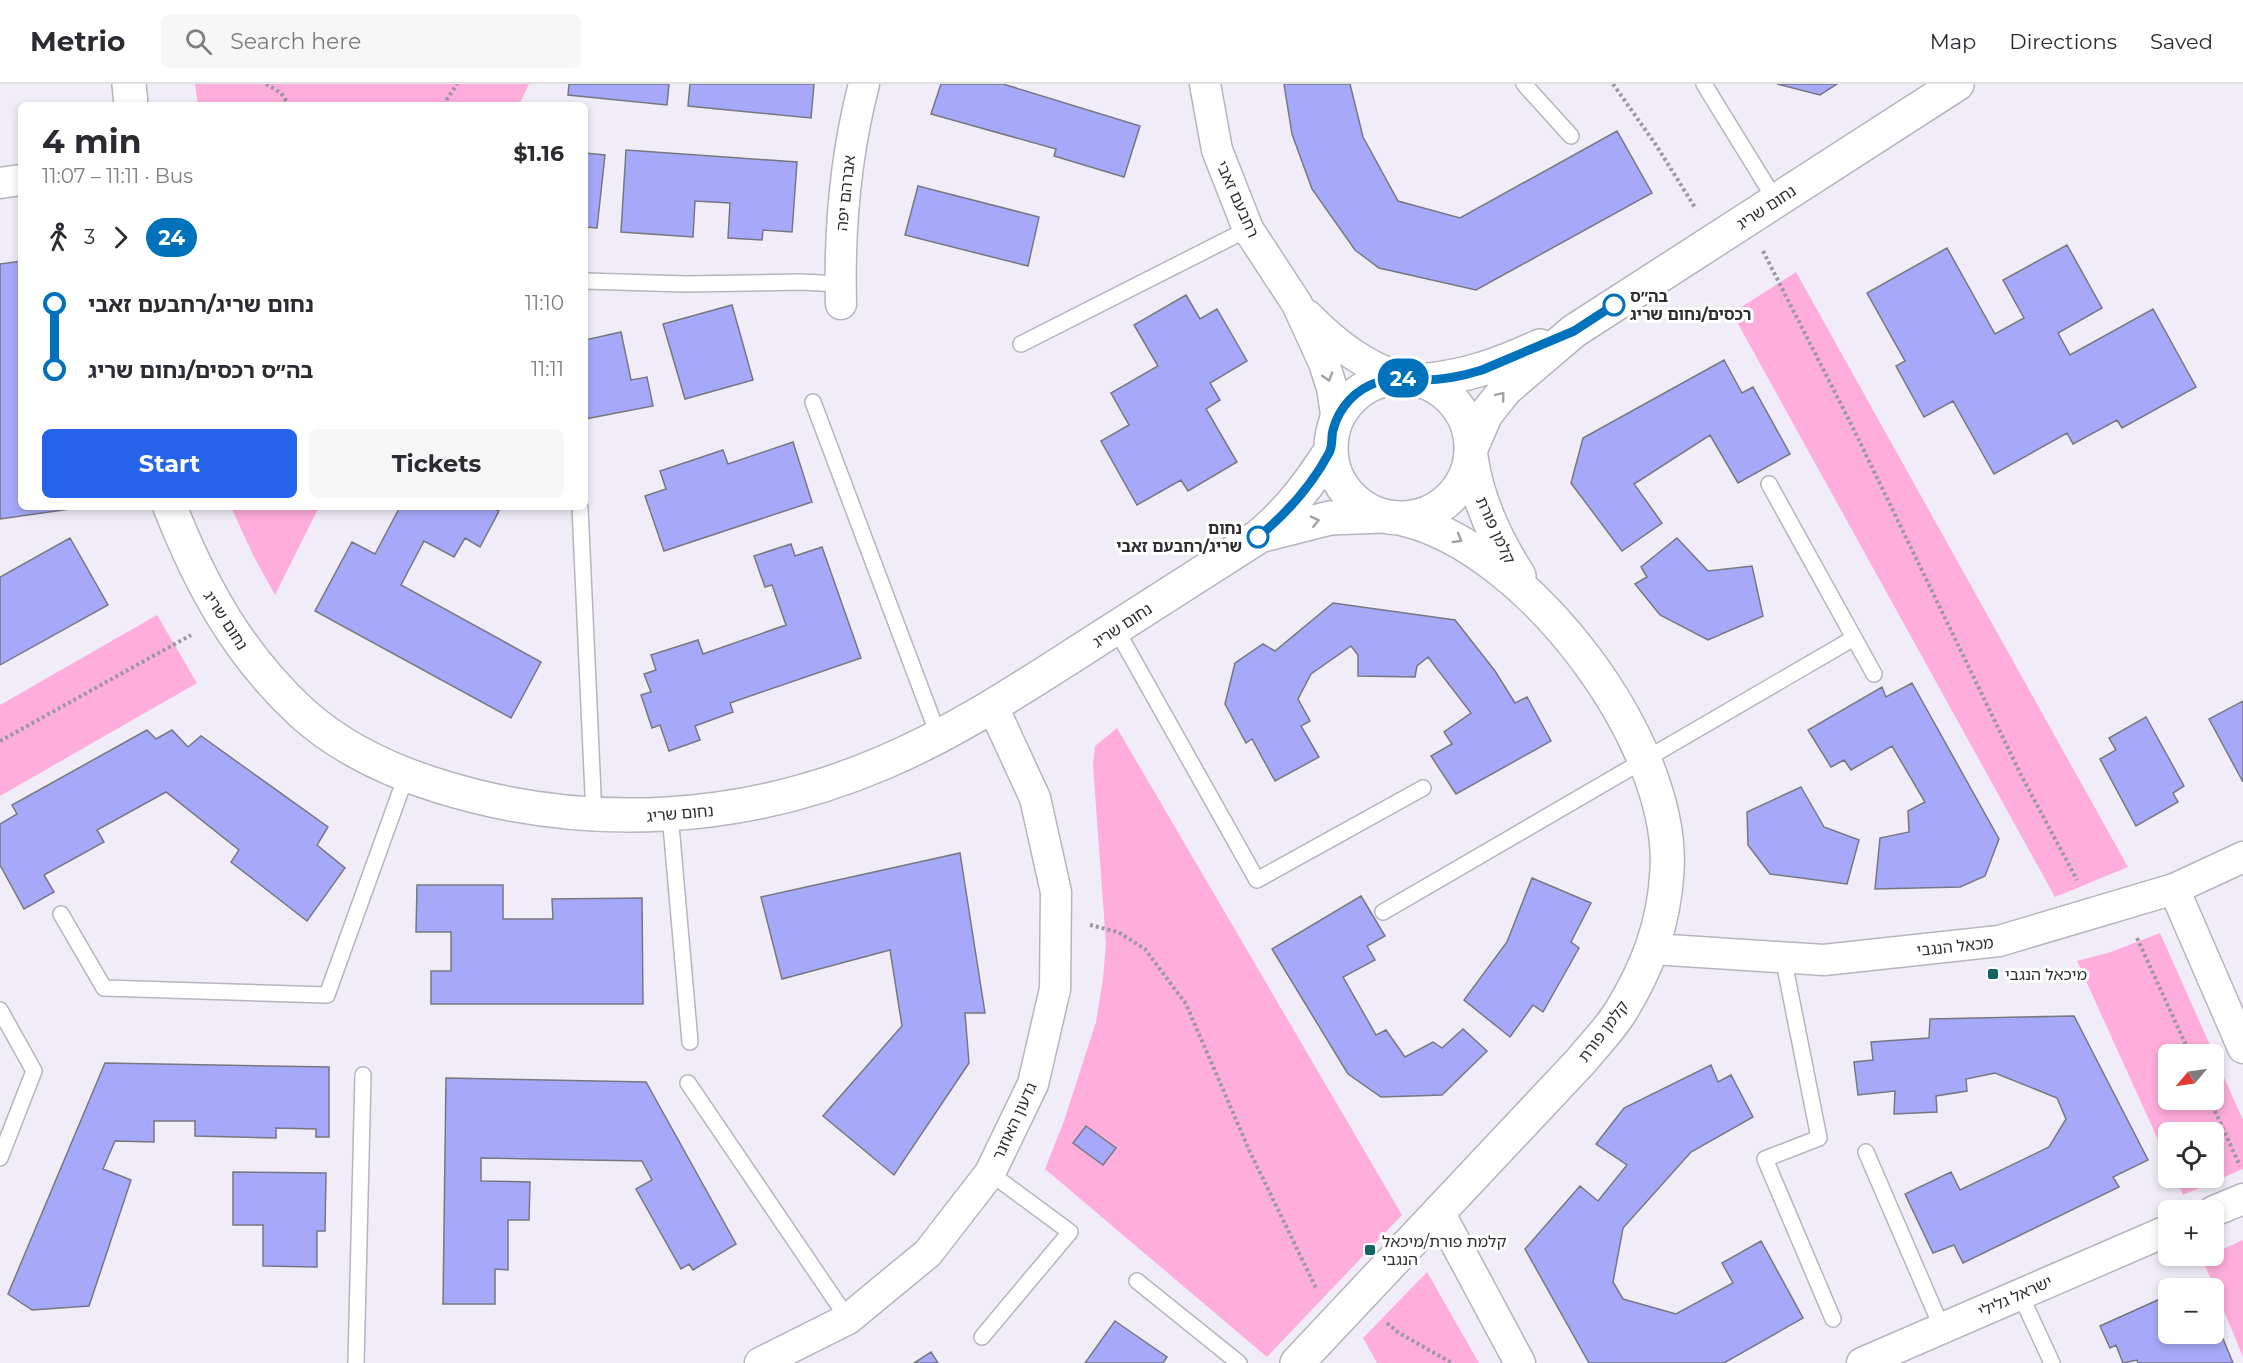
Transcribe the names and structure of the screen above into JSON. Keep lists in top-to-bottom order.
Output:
{
  "streets": {
    "street": [
      "אברהם יפה",
      "רחבעם זאבי",
      "נחום שריג",
      "קלמן פורת",
      "מכאל הנגבי",
      "גדעון האוזנר",
      "ישראל גלילי"
    ]
  },
  "crossings": [
    ["רחבעם זאבי", "נחום שריג"],
    ["רחבעם זאבי", "קלמן פורת"],
    ["נחום שריג", "קלמן פורת"],
    ["נחום שריג", "גדעון האוזנר"],
    ["קלמן פורת", "מכאל הנגבי"]
  ],
  "places": {
    "other": ["בה״ס רכסים/נחום שריג", "נחום שריג/רחבעם זאבי"],
    "transit": ["מיכאל הנגבי", "קלמת פורת/מיכאל הנגבי"]
  },
  "lines": ["bus line 24"],
  "north": "bottom left",
  "page": {
    "header": "Metrio",
    "search": "Search here",
    "nav": ["Map", "Directions", "Saved"],
    "on_map": "24",
    "heading": ["4 min", "11:07 – 11:11 · Bus", "$1.16"],
    "legs": ["3", "24"],
    "list": [
      {
        "name": "נחום שריג/רחבעם זאבי",
        "value": "11:10"
      },
      {
        "name": "בה״ס רכסים/נחום שריג",
        "value": "11:11"
      }
    ],
    "buttons": ["Start", "Tickets"],
    "map_buttons": ["+", "−"]
  }
}
